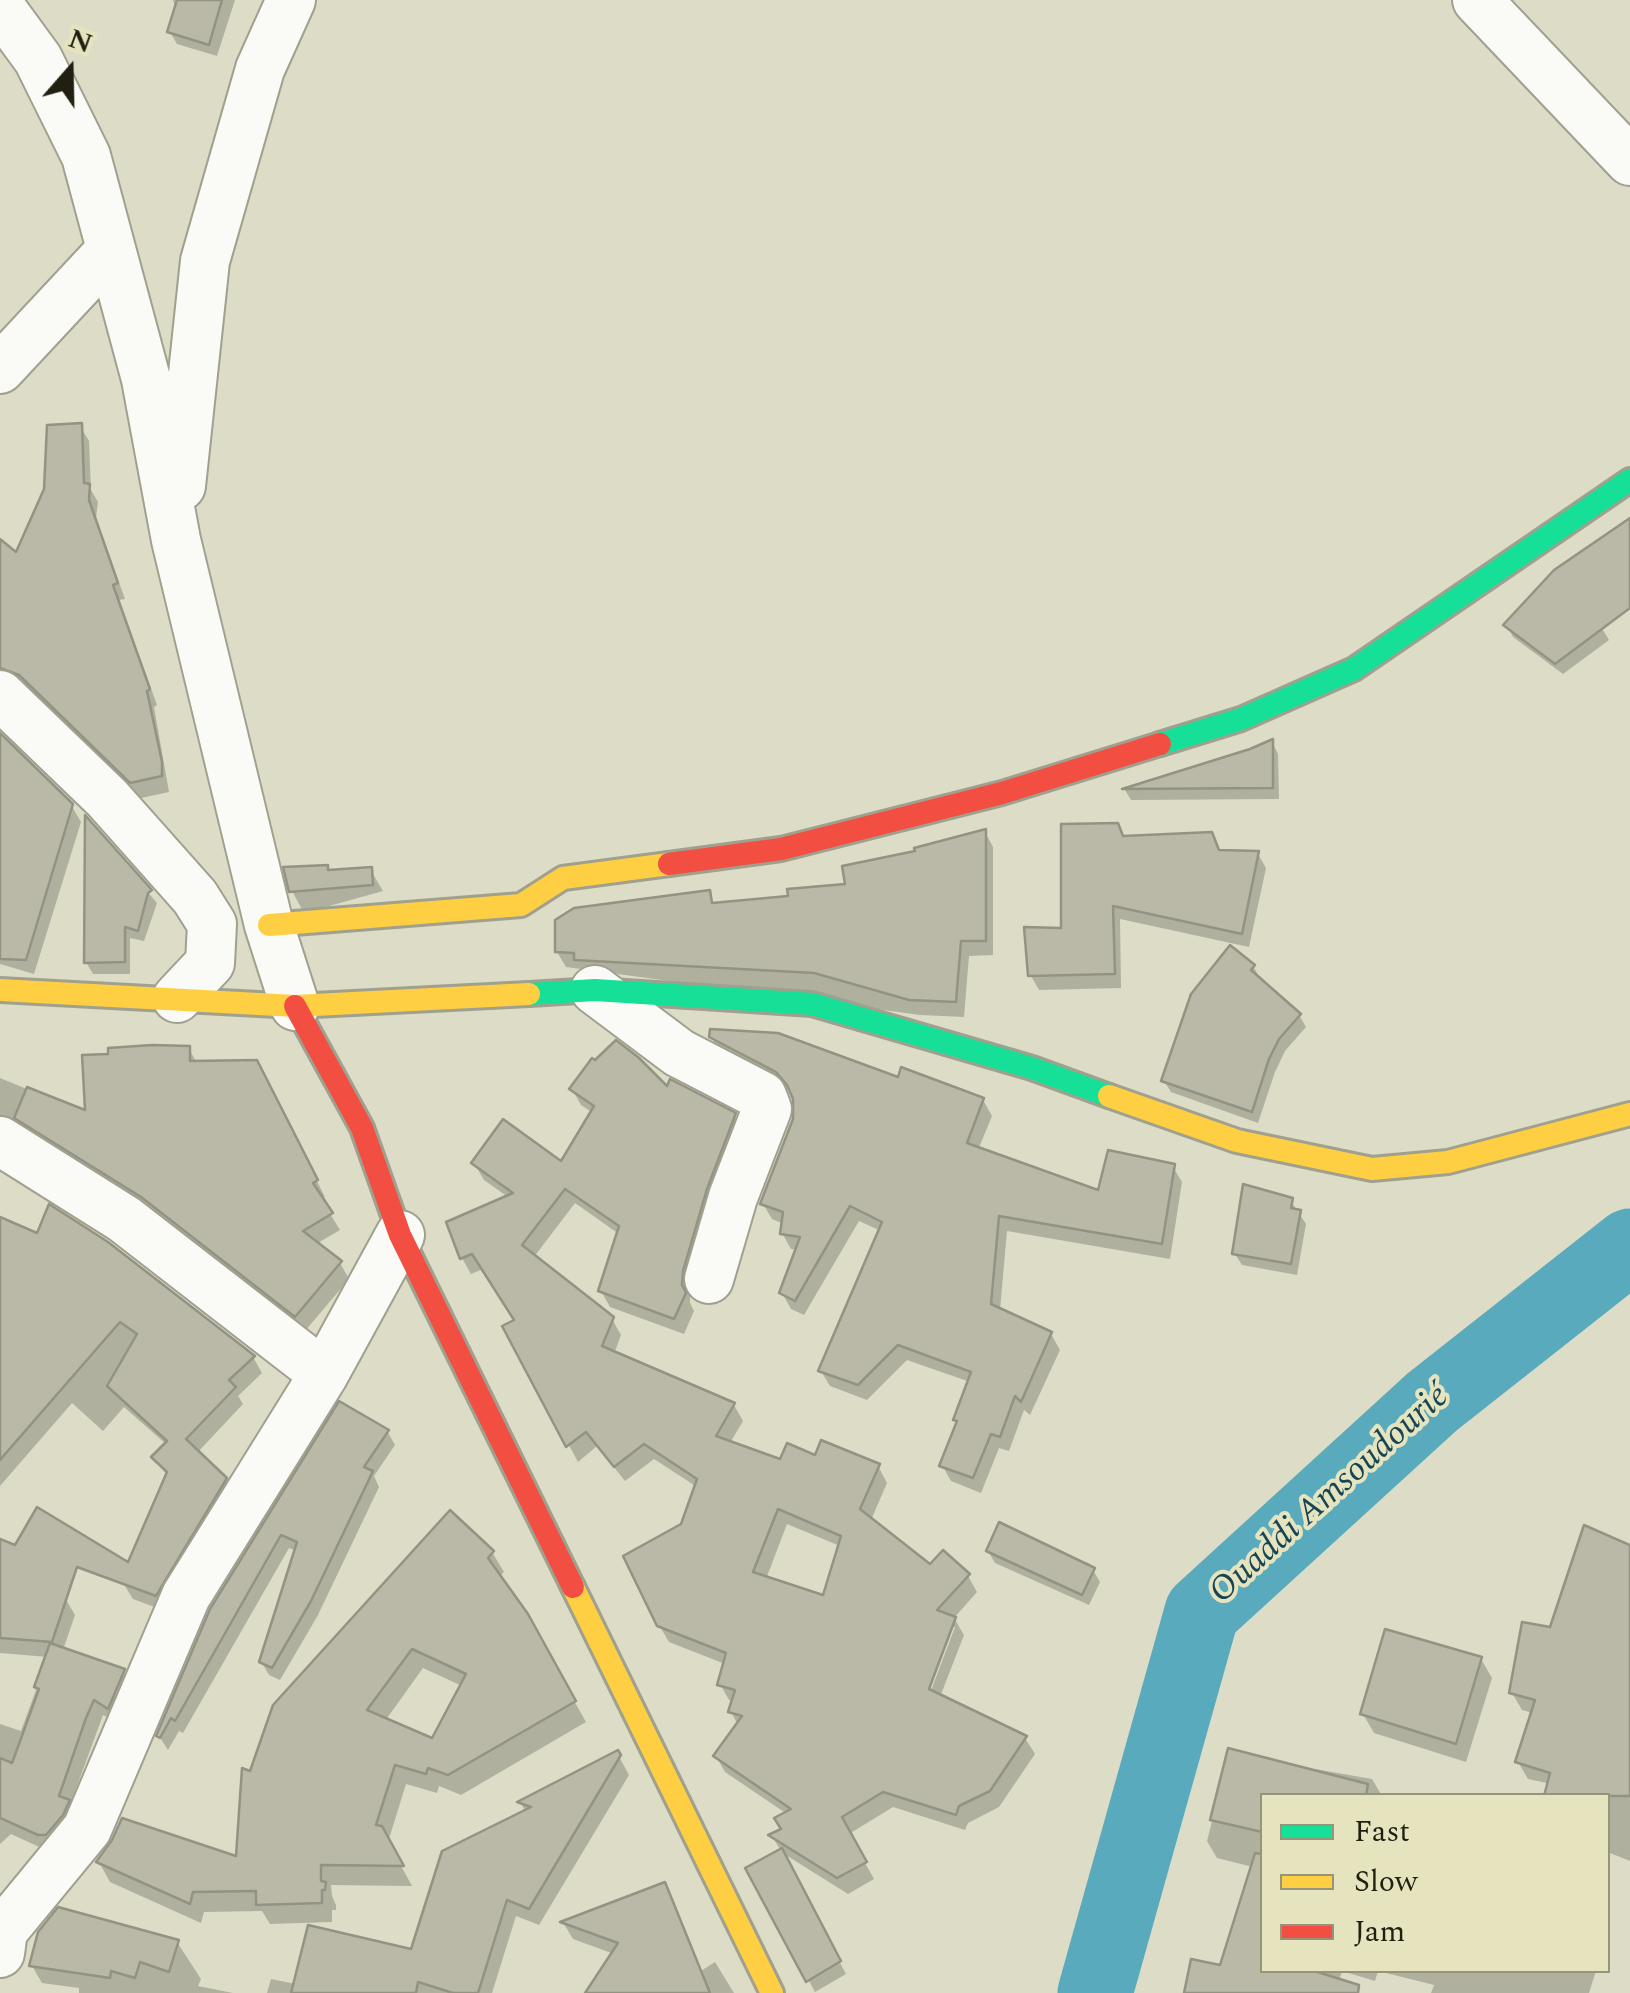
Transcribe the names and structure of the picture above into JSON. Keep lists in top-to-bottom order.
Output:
{
  "water": ["Ouaddi Amsoudourié"],
  "legend": ["Fast", "Slow", "Jam"],
  "north": "top"
}
